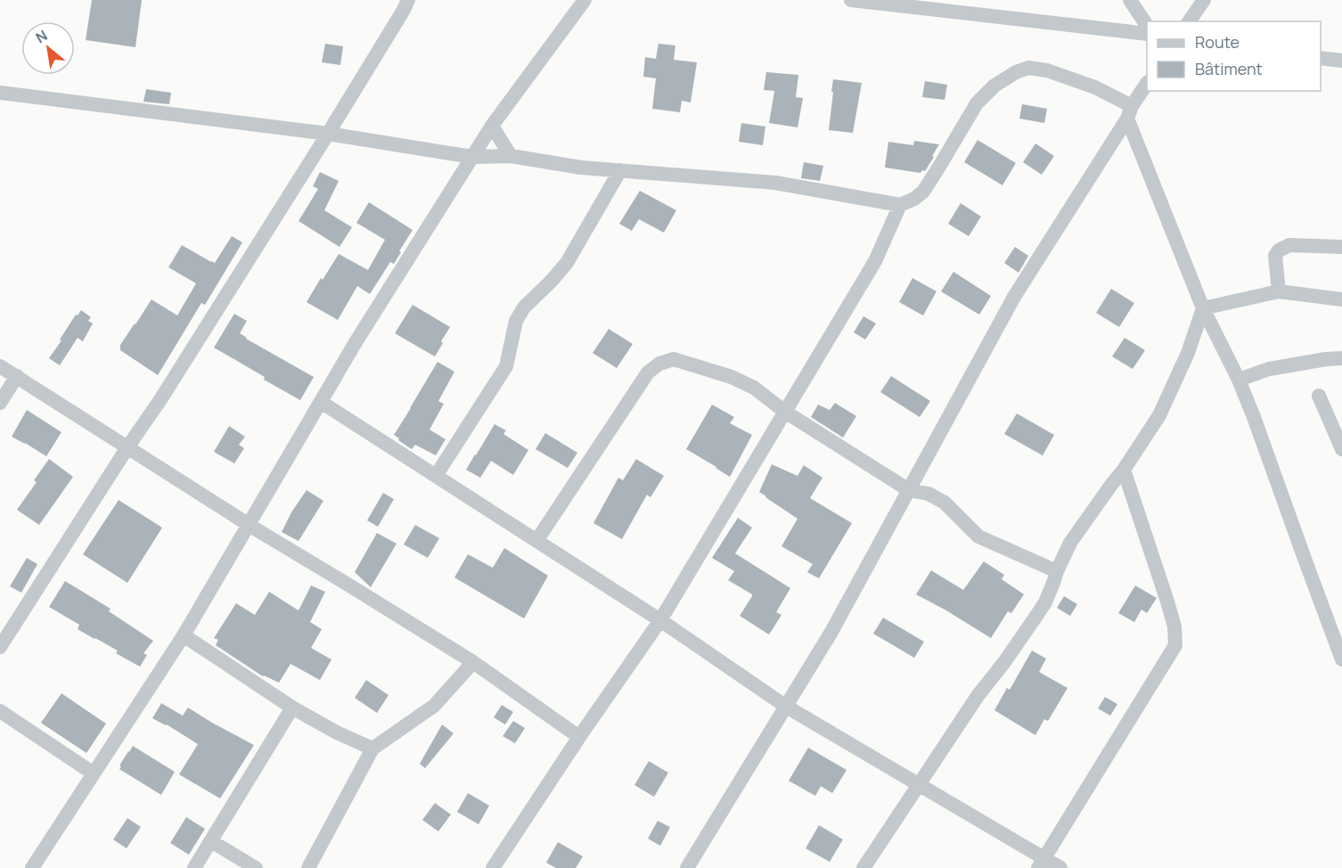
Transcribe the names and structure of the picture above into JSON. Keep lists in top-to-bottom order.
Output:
{
  "legend": ["Route", "Bâtiment"],
  "north": "top left"
}
